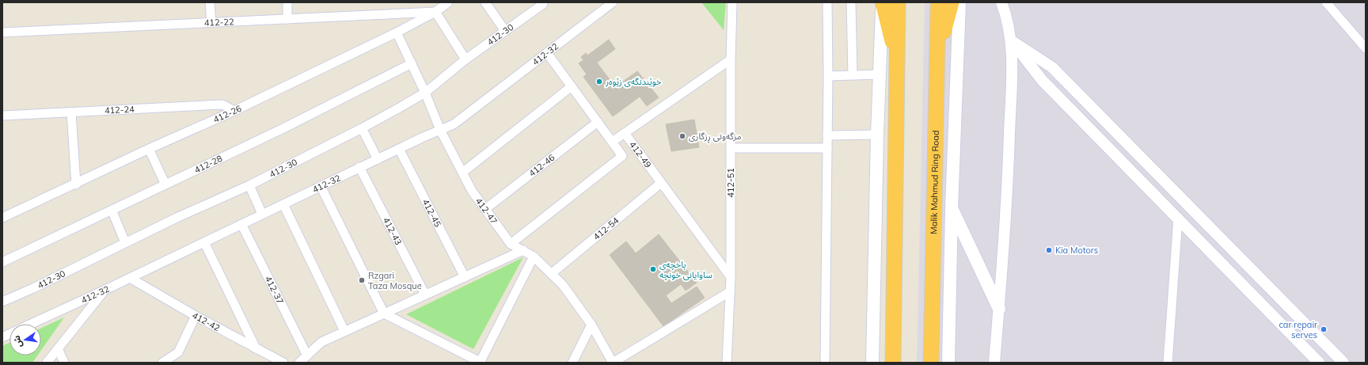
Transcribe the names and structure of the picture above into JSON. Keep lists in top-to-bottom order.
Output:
{
  "streets": {
    "highway": ["Malik Mahmud Ring Road"],
    "street": [
      "412-22",
      "412-30",
      "412-32",
      "412-24",
      "412-26",
      "412-49",
      "412-28",
      "412-46",
      "412-51",
      "412-47",
      "412-45",
      "412-54",
      "412-43",
      "412-37",
      "412-42"
    ]
  },
  "crossings": [
    ["412-22", "412-26"],
    ["412-30", "412-47"],
    ["412-32", "412-47"],
    ["412-32", "412-45"],
    ["412-32", "412-43"],
    ["412-32", "412-37"],
    ["412-32", "412-42"],
    ["412-24", "412-26"],
    ["412-26", "412-47"],
    ["412-49", "412-51"],
    ["412-49", "412-54"],
    ["412-28", "412-47"],
    ["412-46", "412-47"],
    ["412-47", "412-54"]
  ],
  "places": [
    "خوێندنگەی زێوەر",
    "مزگەوتی ڕزگاری",
    "Kia Motors",
    "باخچەی ساوایانی خونچە",
    "Rzgari Taza Mosque",
    "car repair serves"
  ],
  "north": "left"
}
